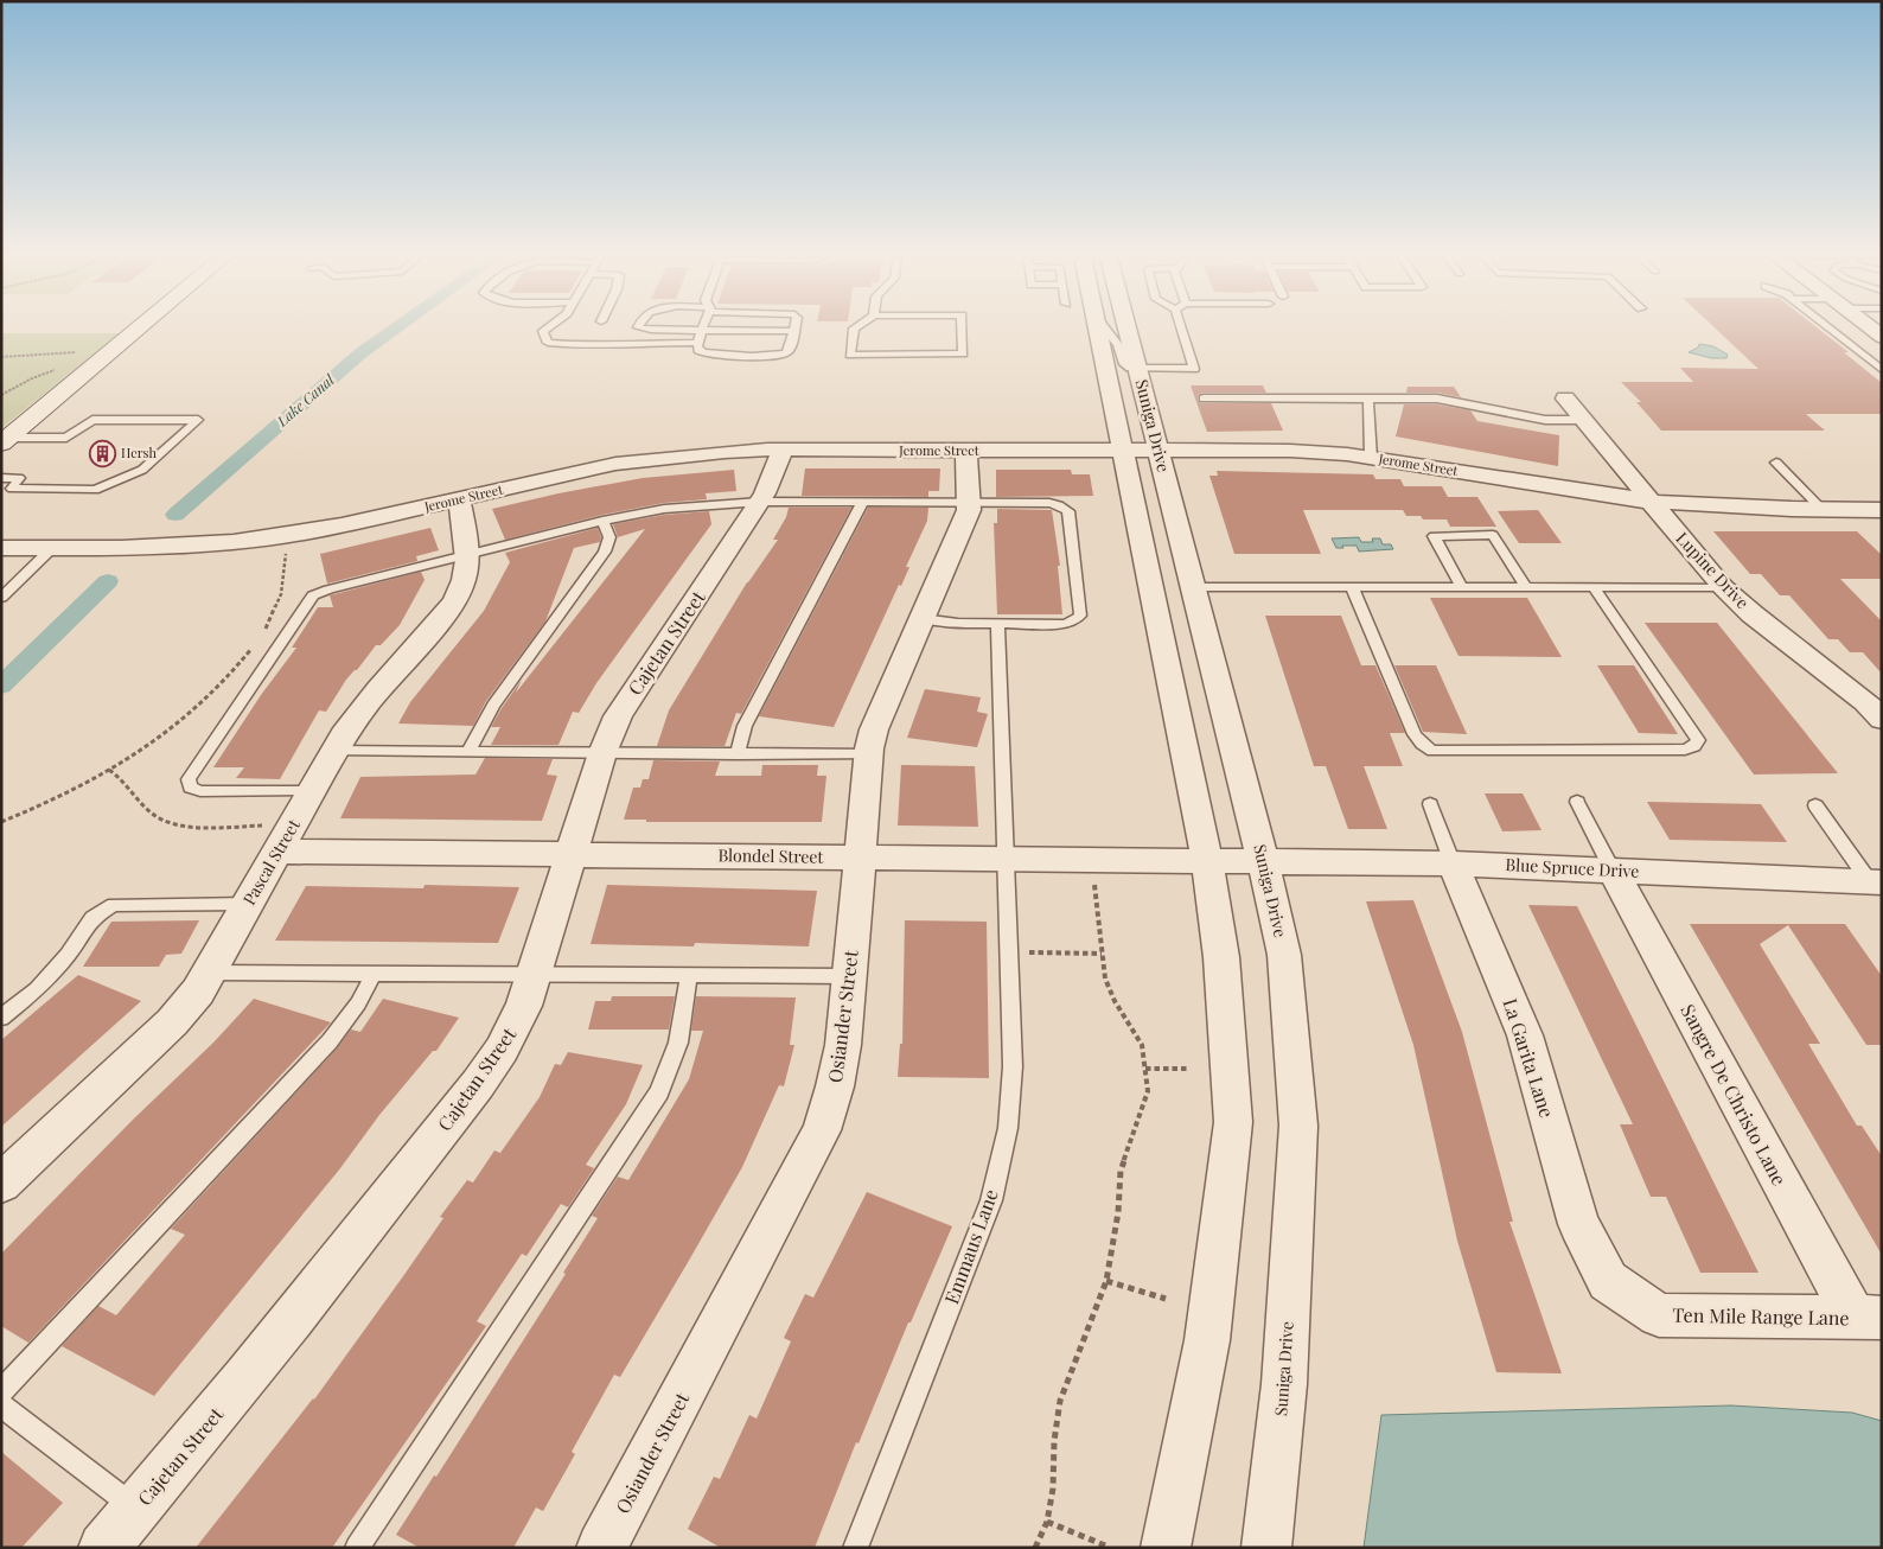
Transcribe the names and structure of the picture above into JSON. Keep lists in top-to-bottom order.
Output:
{
  "streets": {
    "street": [
      "Suniga Drive",
      "Jerome Street",
      "Lupine Drive",
      "Cajetan Street",
      "Blondel Street",
      "Pascal Street",
      "Blue Spruce Drive",
      "Osiander Street",
      "La Garita Lane",
      "Sangre De Christo Lane",
      "Ten Mile Range Lane"
    ],
    "lane": ["Emmaus Lane"]
  },
  "crossings": [
    ["Suniga Drive", "Jerome Street"],
    ["Suniga Drive", "Blondel Street"],
    ["Suniga Drive", "Blue Spruce Drive"],
    ["Jerome Street", "Lupine Drive"],
    ["Jerome Street", "Cajetan Street"],
    ["Jerome Street", "Pascal Street"],
    ["Jerome Street", "Osiander Street"],
    ["Cajetan Street", "Blondel Street"],
    ["Blondel Street", "Pascal Street"],
    ["Blondel Street", "Blue Spruce Drive"],
    ["Blondel Street", "Osiander Street"],
    ["Blondel Street", "Emmaus Lane"],
    ["Blue Spruce Drive", "La Garita Lane"],
    ["Blue Spruce Drive", "Sangre De Christo Lane"],
    ["La Garita Lane", "Ten Mile Range Lane"],
    ["Sangre De Christo Lane", "Ten Mile Range Lane"]
  ],
  "water": ["Lake Canal"],
  "places": {
    "building": ["Hersh"]
  }
}
